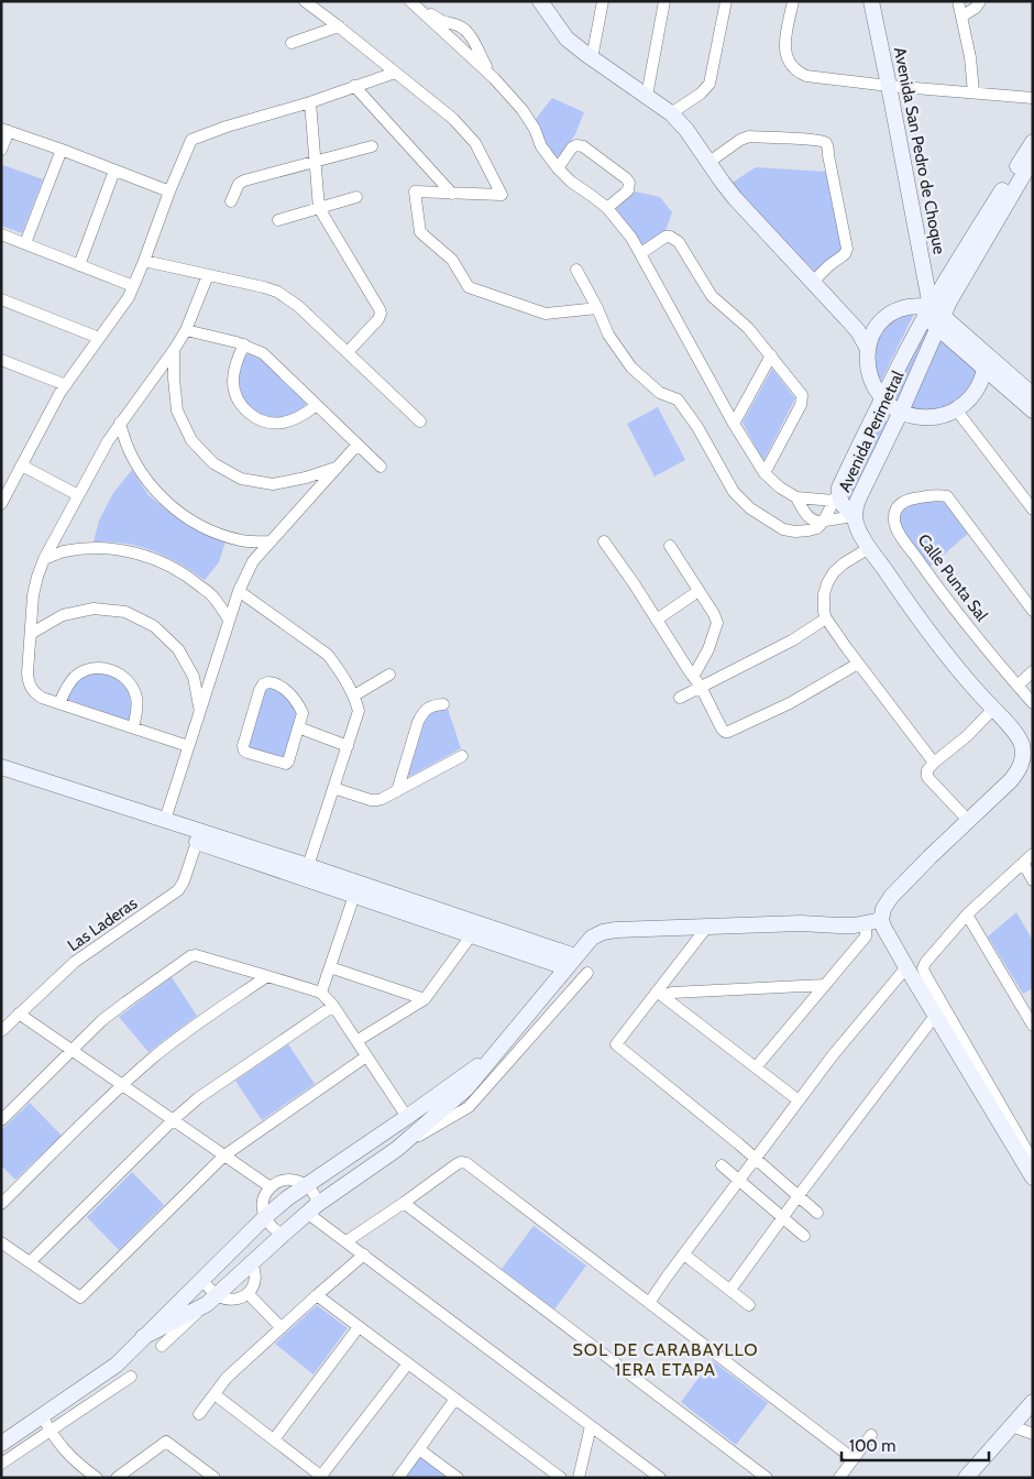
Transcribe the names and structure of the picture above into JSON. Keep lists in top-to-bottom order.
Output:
{
  "streets": {
    "street": [
      "Avenida San Pedro de Choque",
      "Avenida Perimetral",
      "Calle Punta Sal",
      "Las Laderas"
    ]
  },
  "crossings": [
    ["Avenida San Pedro de Choque", "Avenida Perimetral"]
  ],
  "districts": ["SOL DE CARABAYLLO 1ERA ETAPA"],
  "scale_bar": "100 m"
}
